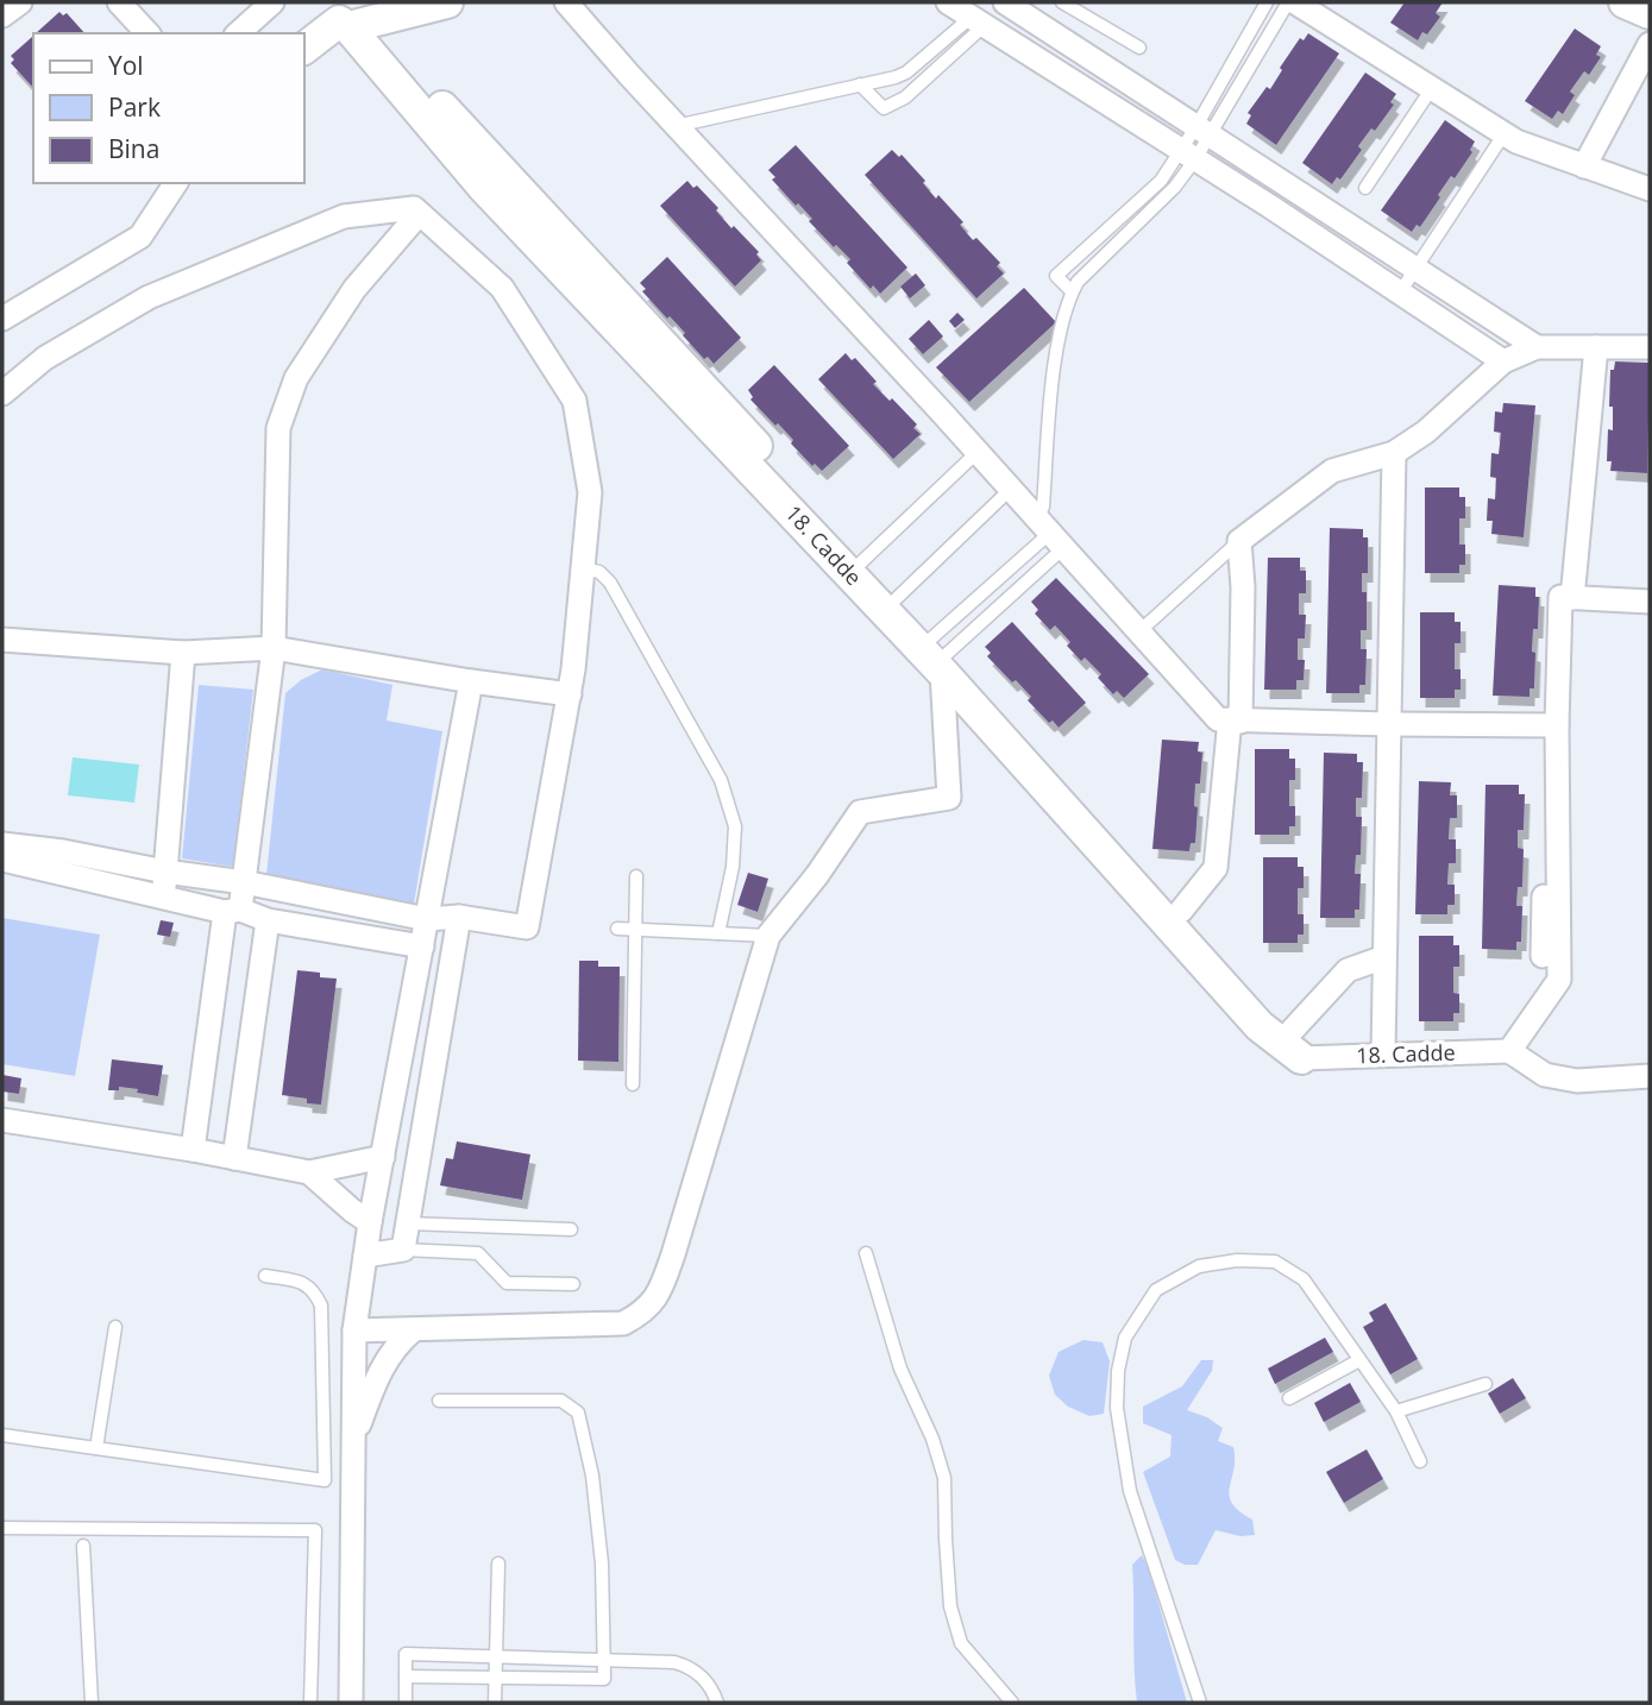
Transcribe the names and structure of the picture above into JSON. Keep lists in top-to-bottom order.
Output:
{
  "streets": {
    "street": ["18. Cadde"]
  },
  "legend": ["Yol", "Park", "Bina"]
}
